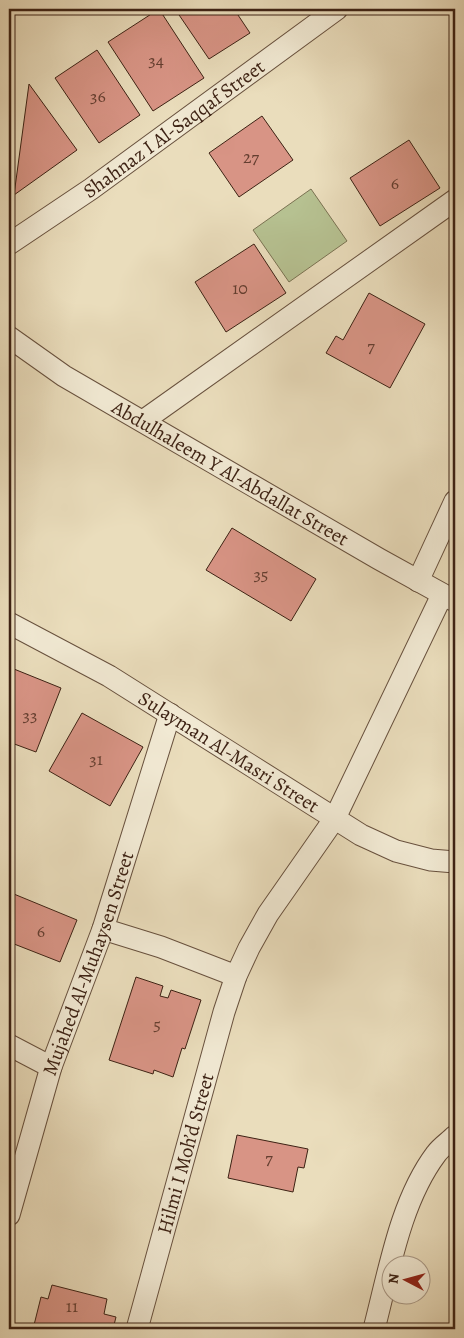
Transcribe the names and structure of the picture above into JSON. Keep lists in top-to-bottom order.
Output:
{
  "streets": {
    "street": [
      "Shahnaz I Al-Saqqaf Street",
      "Abdulhaleem Y Al-Abdallat Street",
      "Sulayman Al-Masri Street",
      "Mujahed Al-Muhaysen Street",
      "Hilmi I Moh’d Street"
    ]
  },
  "crossings": [
    ["Abdulhaleem Y Al-Abdallat Street", "Hilmi I Moh’d Street"],
    ["Sulayman Al-Masri Street", "Mujahed Al-Muhaysen Street"],
    ["Sulayman Al-Masri Street", "Hilmi I Moh’d Street"]
  ],
  "house_numbers": [
    "34",
    "36",
    "27",
    "6",
    "10",
    "7",
    "35",
    "33",
    "31",
    "6",
    "5",
    "7",
    "11"
  ],
  "north": "left"
}
